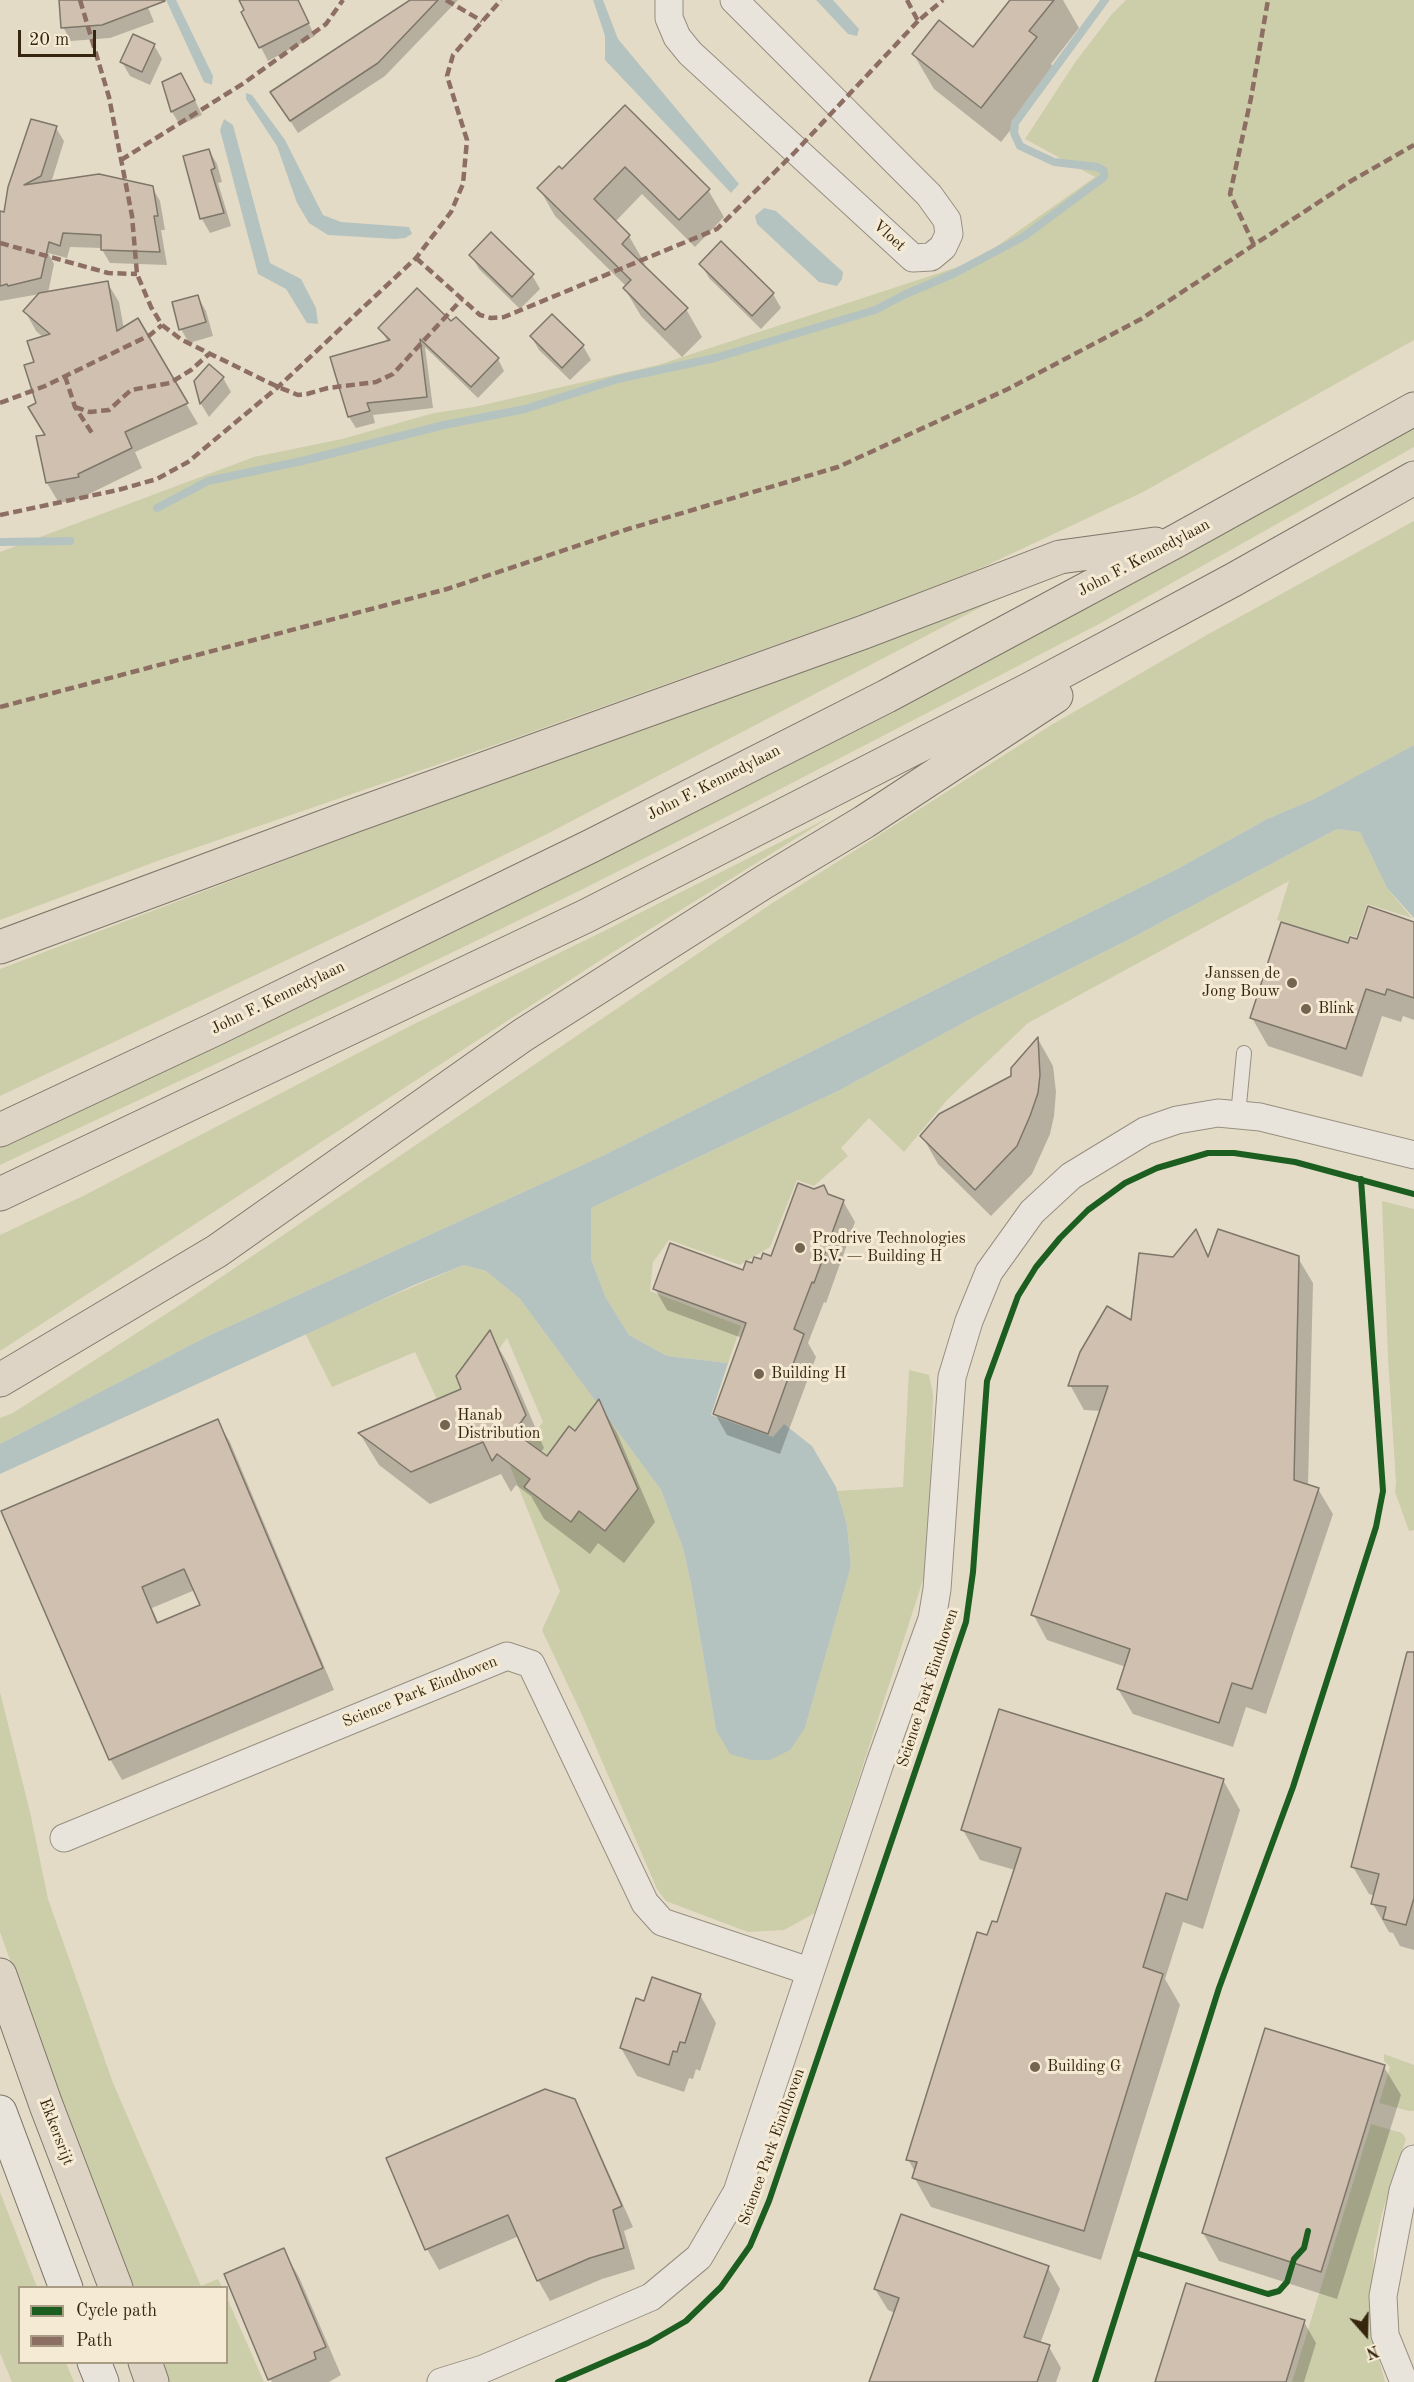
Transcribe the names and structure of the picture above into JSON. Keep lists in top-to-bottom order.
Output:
{
  "streets": {
    "highway": ["John F. Kennedylaan", "Ekkersrijt"],
    "street": ["Vloet", "Science Park Eindhoven"]
  },
  "places": [
    "Janssen de Jong Bouw",
    "Blink",
    "Prodrive Technologies B.V. — Building H",
    "Building H",
    "Hanab Distribution",
    "Building G"
  ],
  "legend": ["Cycle path", "Path"],
  "scale_bar": "20 m",
  "north": "bottom"
}
